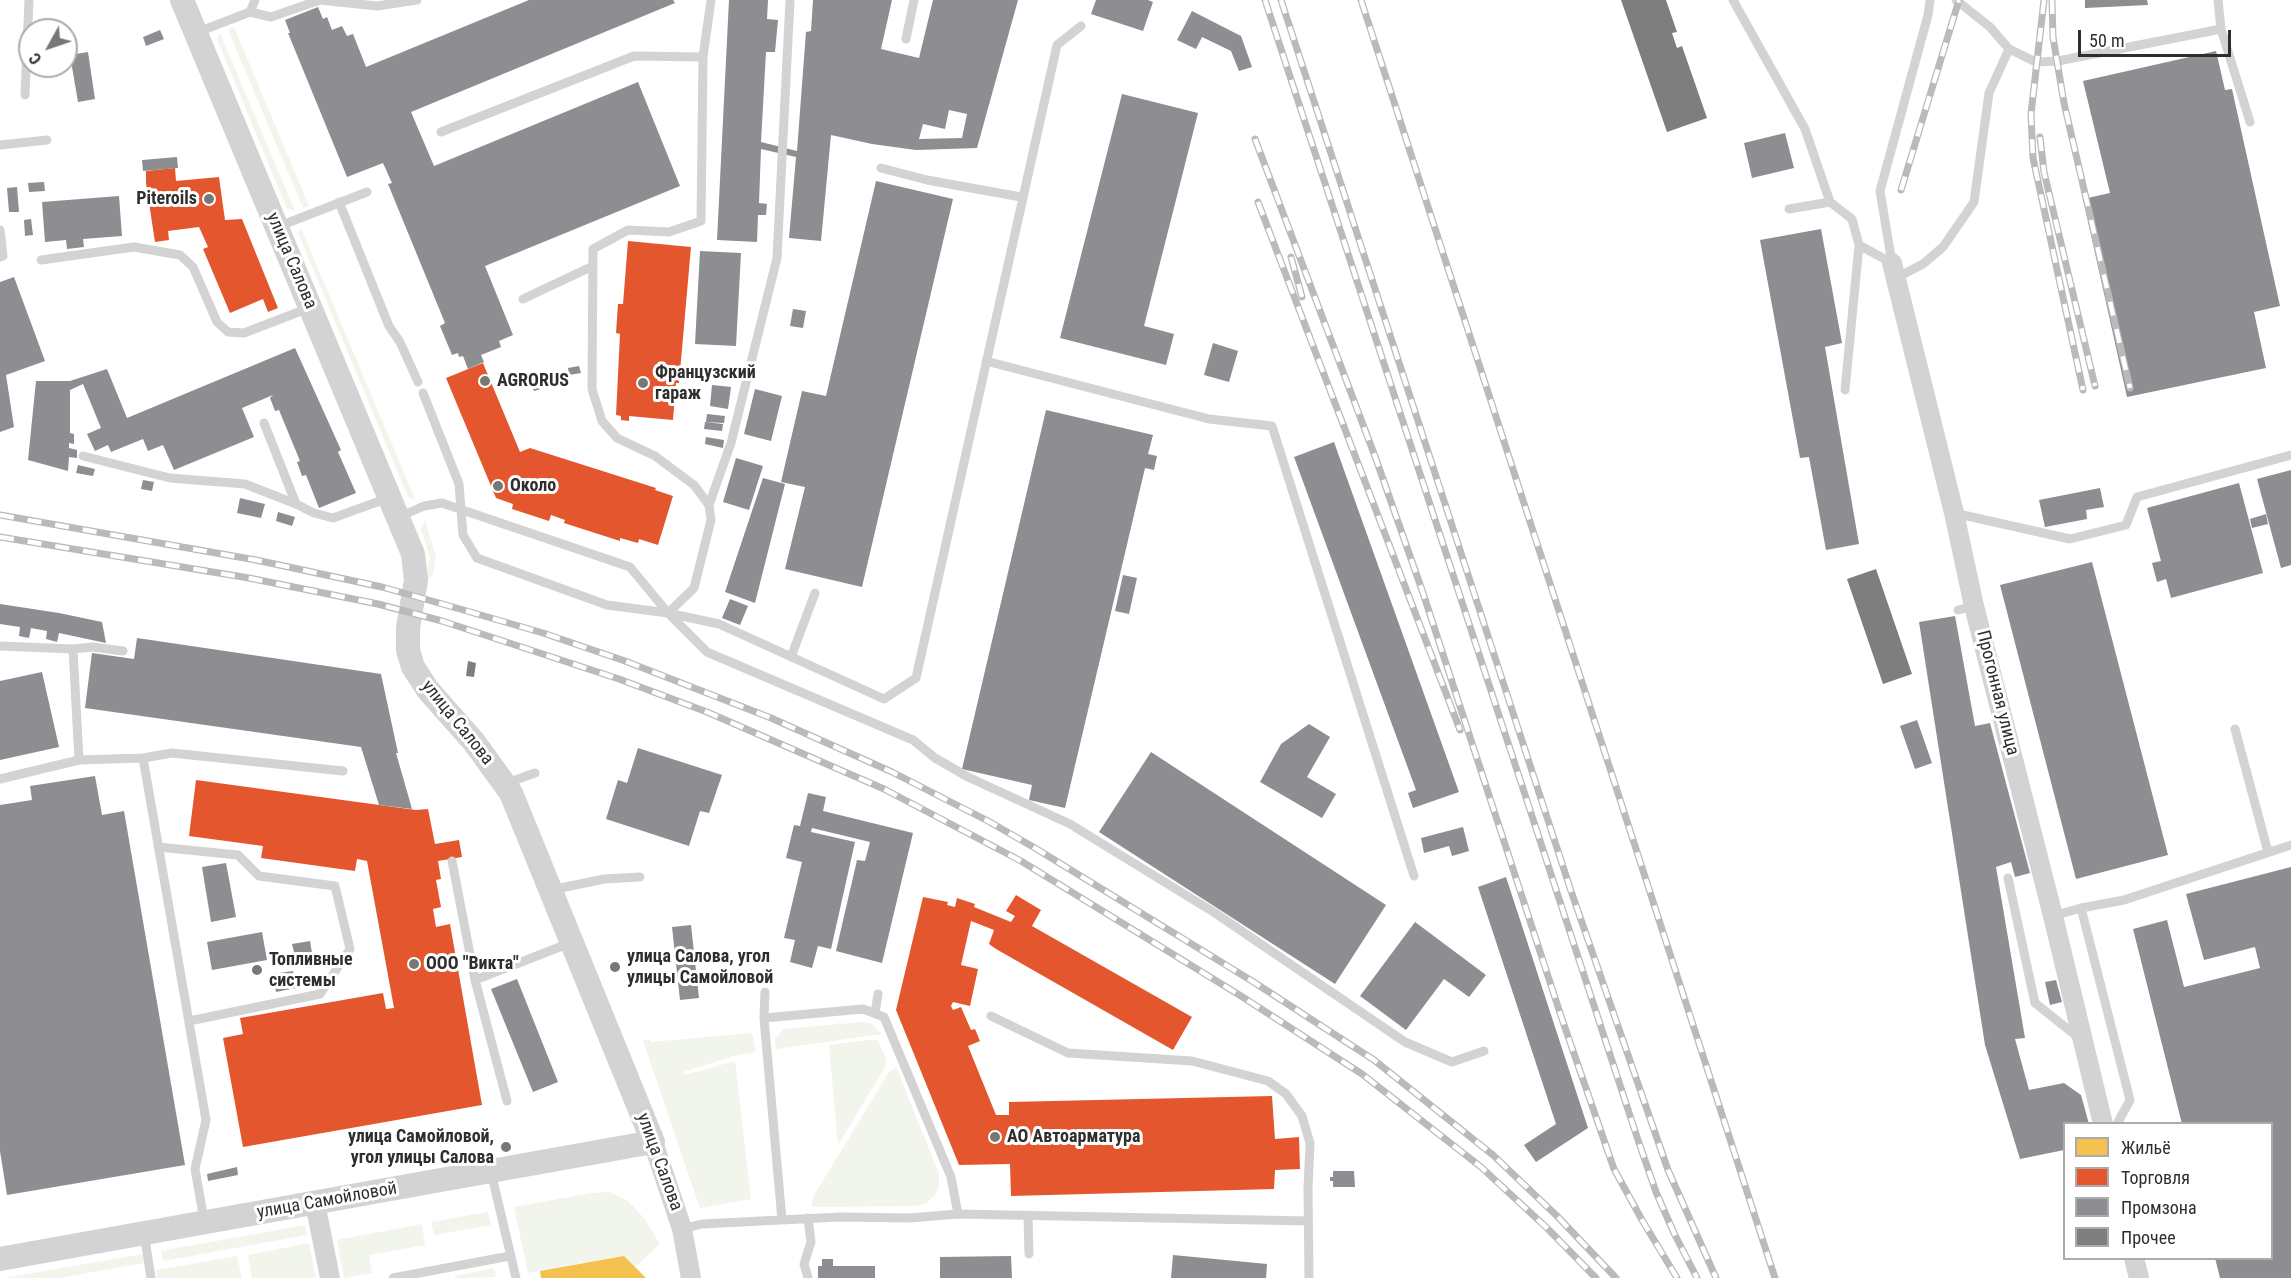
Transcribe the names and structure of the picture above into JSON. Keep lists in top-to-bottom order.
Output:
{
  "streets": {
    "street": ["улица Салова", "Прогонная улица", "улица Самойловой"]
  },
  "crossings": [
    ["улица Салова", "улица Самойловой"]
  ],
  "places": [
    "Piteroils",
    "AGRORUS",
    "Французский гараж",
    "Около",
    "ООО \"Викта\"",
    "улица Салова, угол улицы Самойловой",
    "Топливные системы",
    "АО Автоарматура",
    "улица Самойловой, угол улицы Салова"
  ],
  "legend": [
    "Жильё",
    "Торговля",
    "Промзона",
    "Прочее"
  ],
  "scale_bar": "50 m",
  "north": "bottom left"
}
